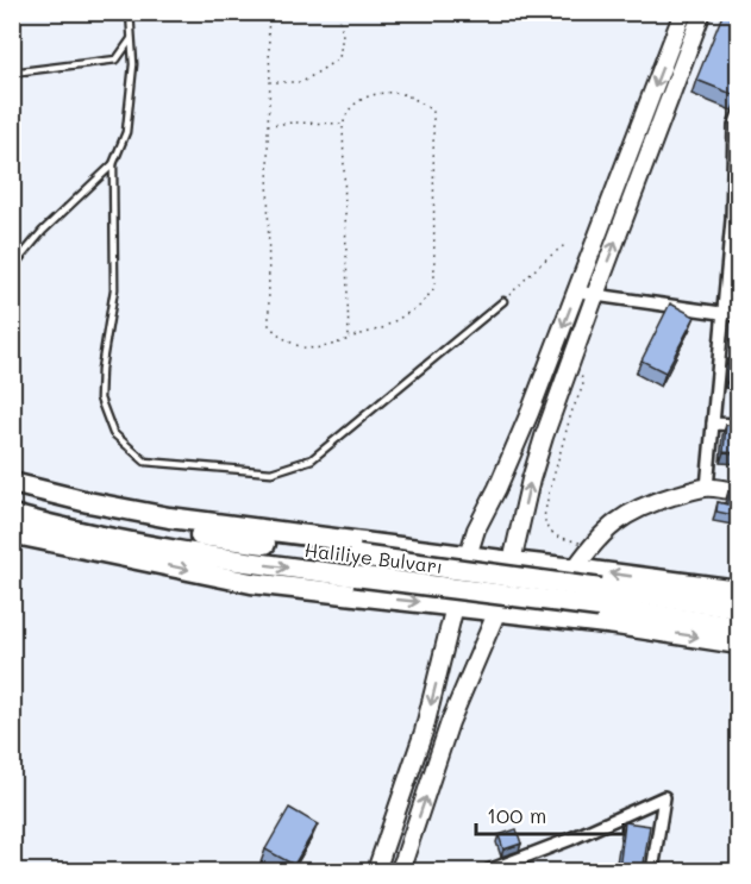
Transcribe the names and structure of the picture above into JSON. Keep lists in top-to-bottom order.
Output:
{
  "streets": {
    "highway": ["Haliliye Bulvarı"]
  },
  "scale_bar": "100 m"
}
